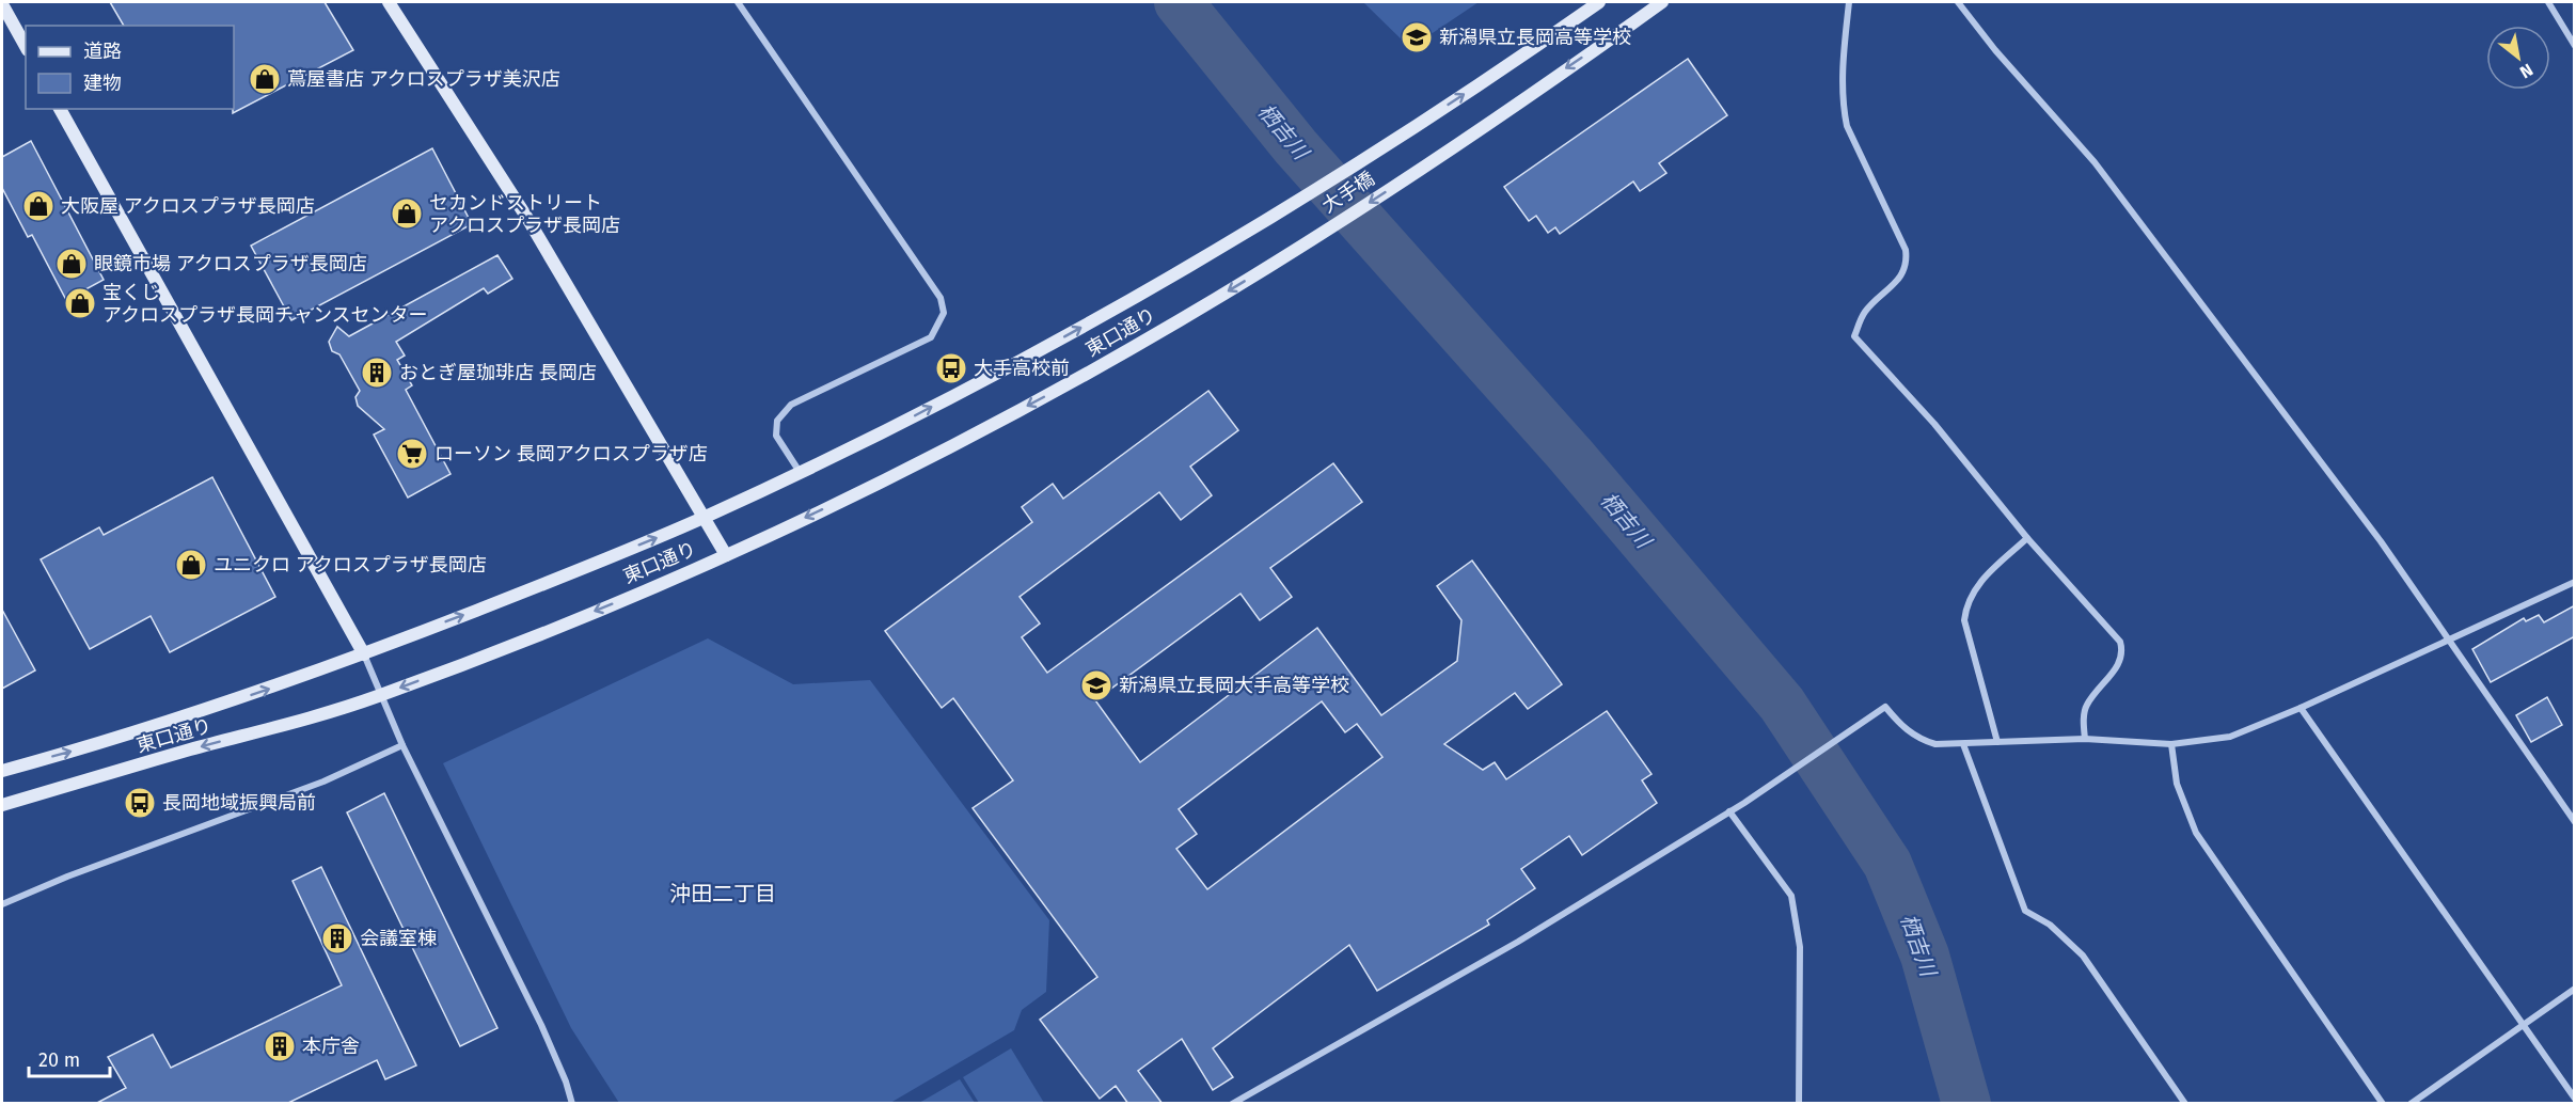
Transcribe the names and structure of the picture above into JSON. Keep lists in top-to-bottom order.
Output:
{
  "streets": {
    "street": ["大手橋", "東口通り"]
  },
  "crossings": [
    ["大手橋", "東口通り"]
  ],
  "districts": ["沖田二丁目"],
  "water": ["栖吉川"],
  "places": {
    "school or university": ["新潟県立長岡高等学校", "新潟県立長岡大手高等学校"],
    "shop": [
      "蔦屋書店 アクロスプラザ美沢店",
      "大阪屋 アクロスプラザ長岡店",
      "セカンドストリート アクロスプラザ長岡店",
      "眼鏡市場 アクロスプラザ長岡店",
      "宝くじ アクロスプラザ長岡チャンスセンター",
      "ユニクロ アクロスプラザ長岡店"
    ],
    "bus stop": ["大手高校前", "長岡地域振興局前"],
    "building": ["おとぎ屋珈琲店 長岡店", "会議室棟", "本庁舎"],
    "supermarket": ["ローソン 長岡アクロスプラザ店"]
  },
  "legend": ["道路", "建物"],
  "scale_bar": "20 m",
  "north": "bottom right"
}
